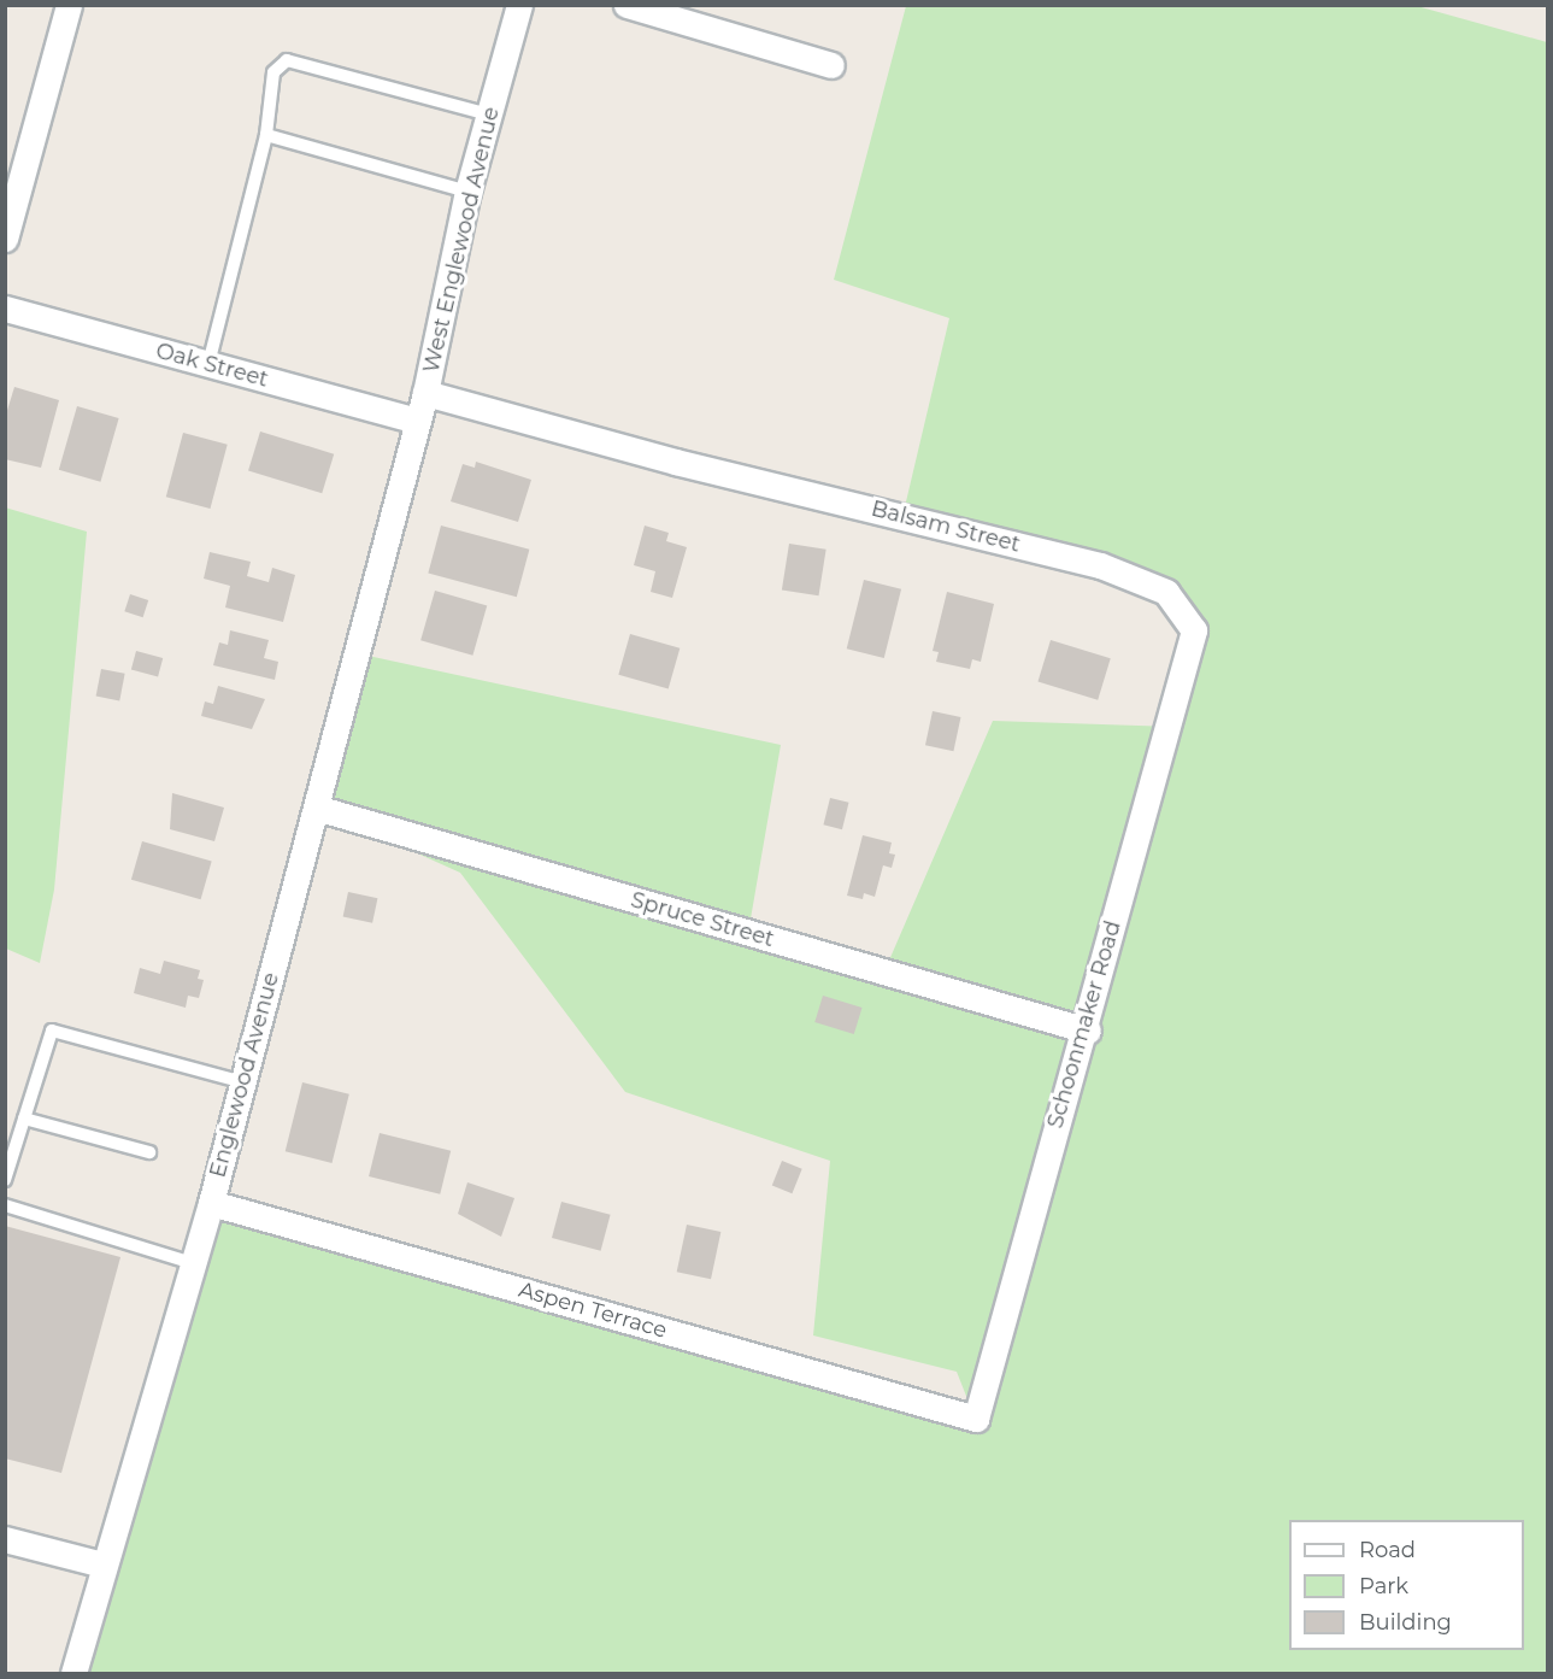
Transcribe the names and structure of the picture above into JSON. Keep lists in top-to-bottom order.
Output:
{
  "streets": {
    "street": [
      "West Englewood Avenue",
      "Oak Street",
      "Balsam Street",
      "Spruce Street",
      "Schoonmaker Road",
      "Englewood Avenue",
      "Aspen Terrace"
    ]
  },
  "crossings": [
    ["West Englewood Avenue", "Oak Street"],
    ["West Englewood Avenue", "Balsam Street"],
    ["West Englewood Avenue", "Englewood Avenue"],
    ["Balsam Street", "Schoonmaker Road"],
    ["Spruce Street", "Schoonmaker Road"],
    ["Spruce Street", "Englewood Avenue"],
    ["Schoonmaker Road", "Aspen Terrace"],
    ["Englewood Avenue", "Aspen Terrace"]
  ],
  "legend": ["Road", "Park", "Building"]
}
